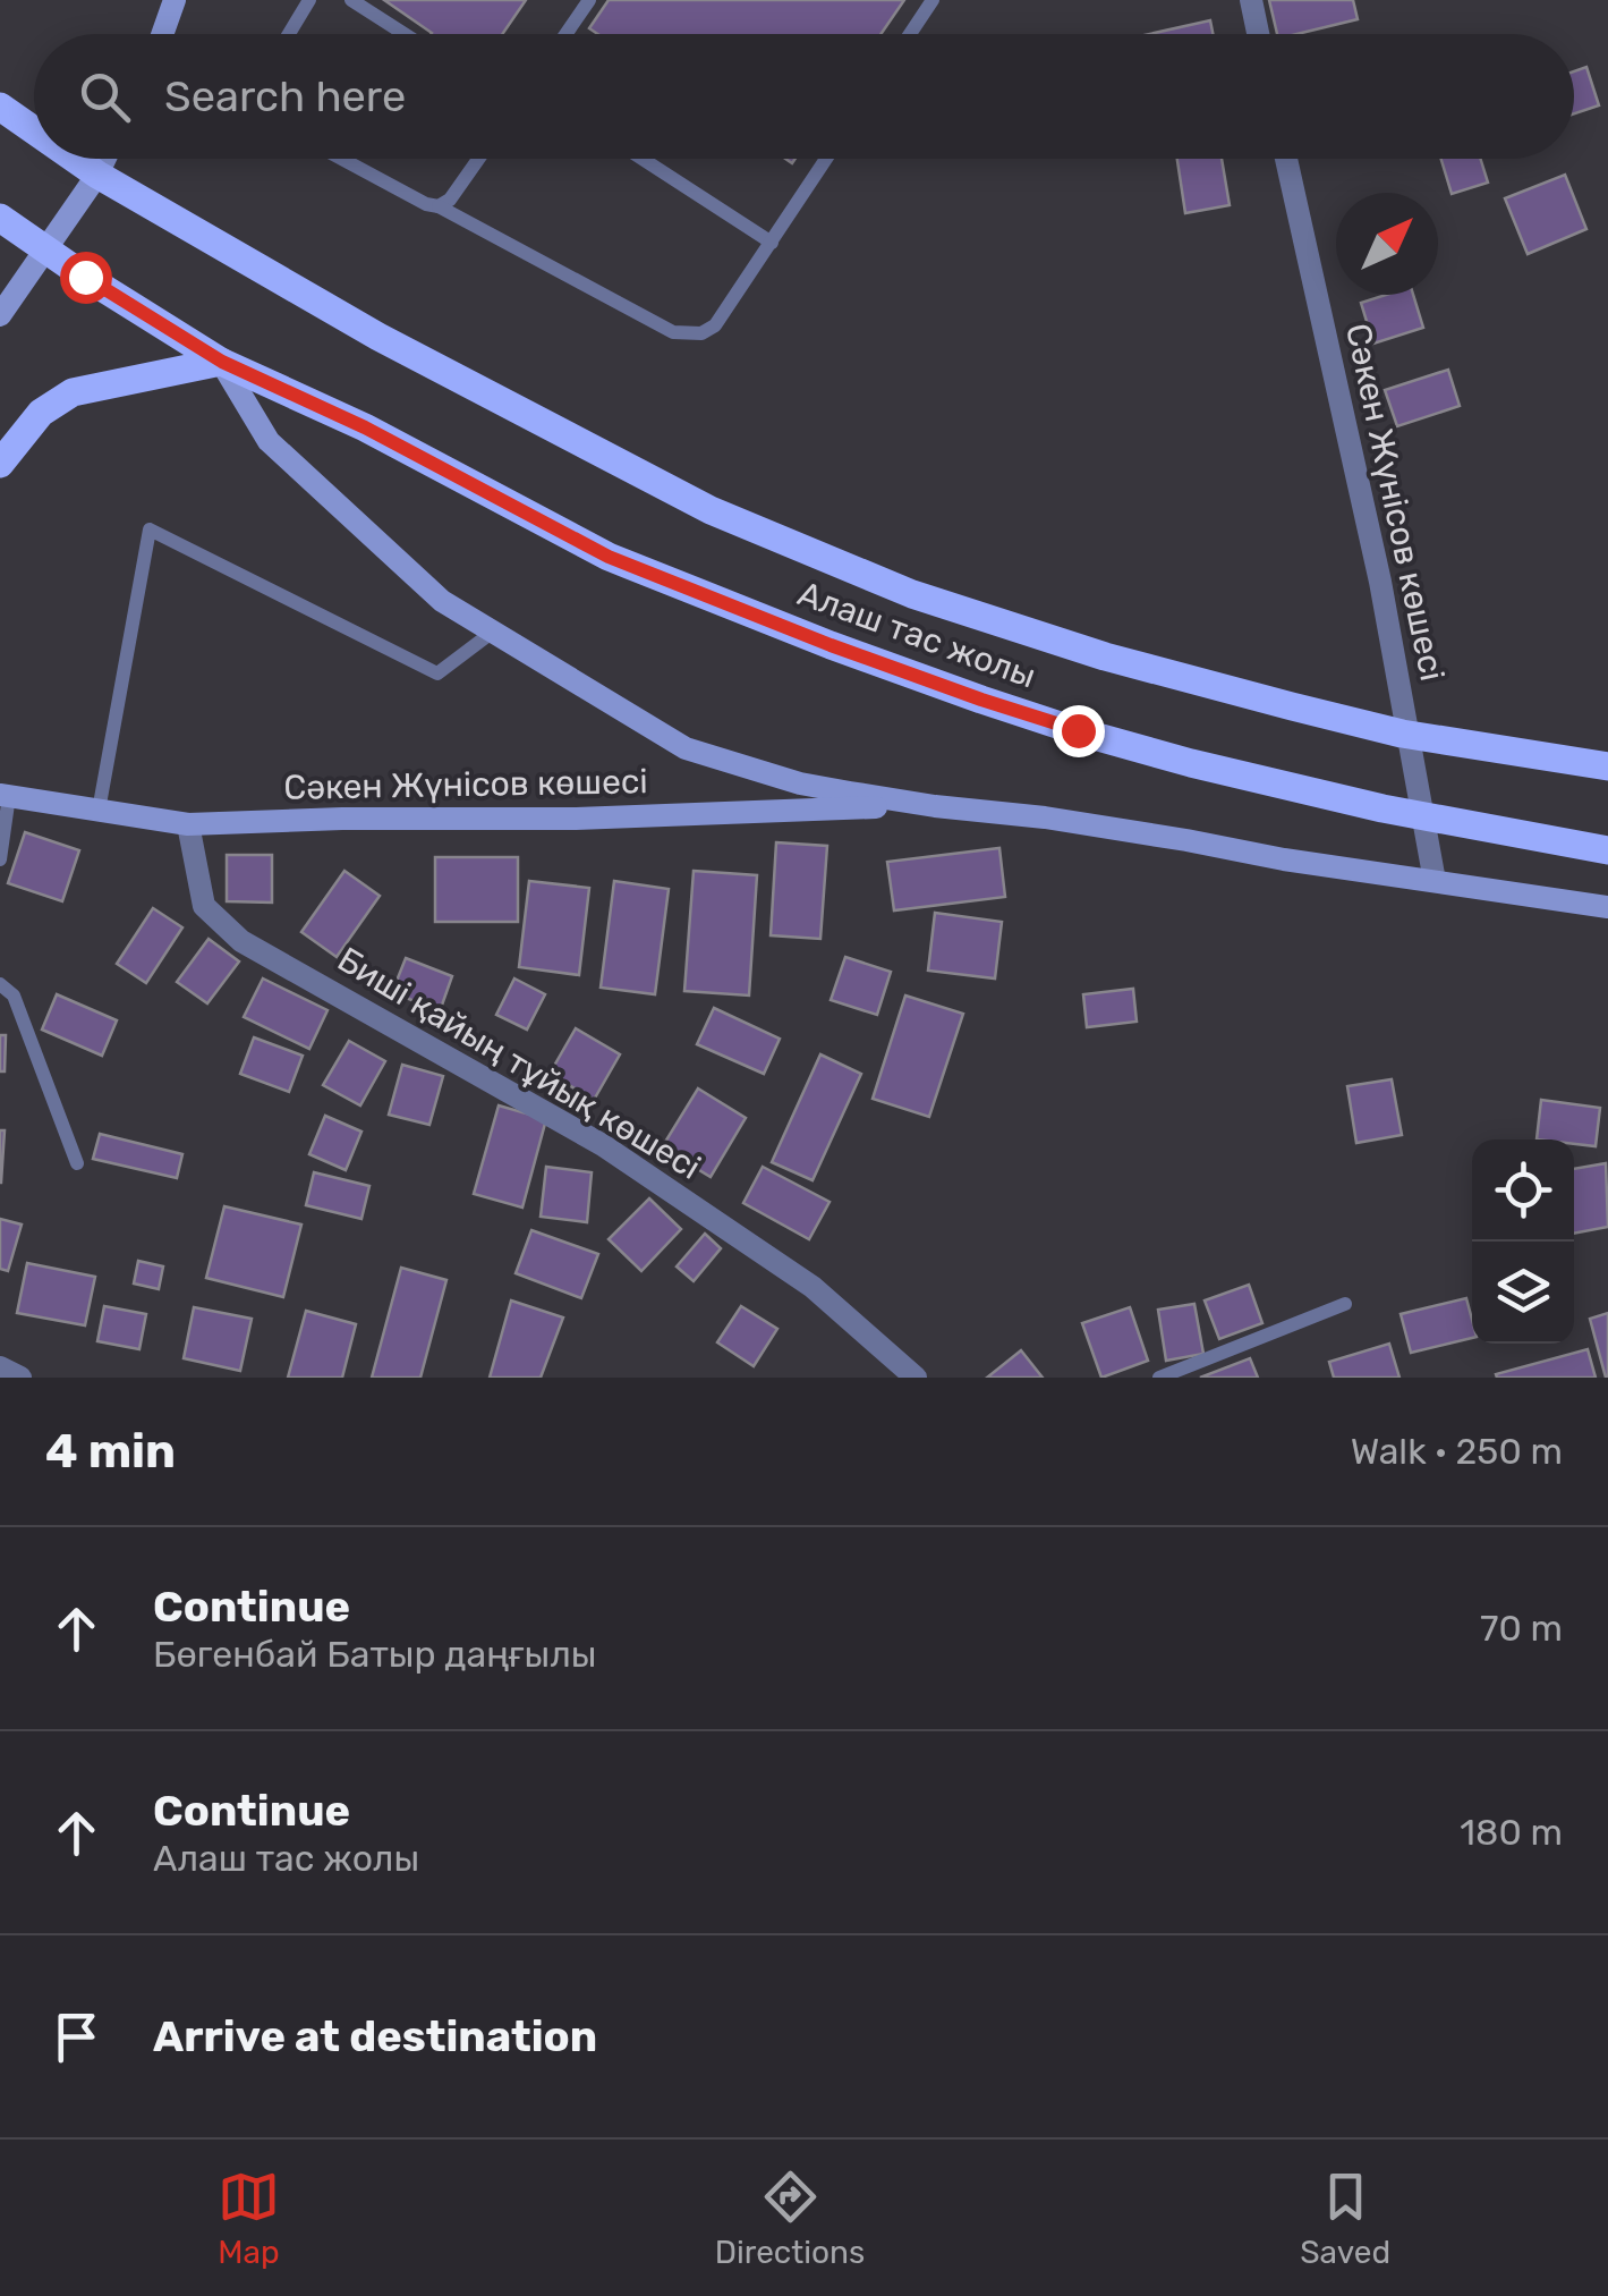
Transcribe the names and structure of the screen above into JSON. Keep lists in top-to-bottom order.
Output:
{
  "streets": {
    "main road": ["Алаш тас жолы"],
    "street": ["Сәкен Жүнісов көшесі", "Биші қайың тұйық көшесі"]
  },
  "crossings": [
    ["Сәкен Жүнісов көшесі", "Биші қайың тұйық көшесі"]
  ],
  "north": "top right",
  "page": {
    "search": "Search here",
    "heading": ["4 min", "Walk · 250 m"],
    "list": [
      ["Continue", "Бөгенбай Батыр даңғылы", "70 m"],
      ["Continue", "Алаш тас жолы", "180 m"],
      "Arrive at destination"
    ],
    "nav": ["Map", "Directions", "Saved"]
  }
}
